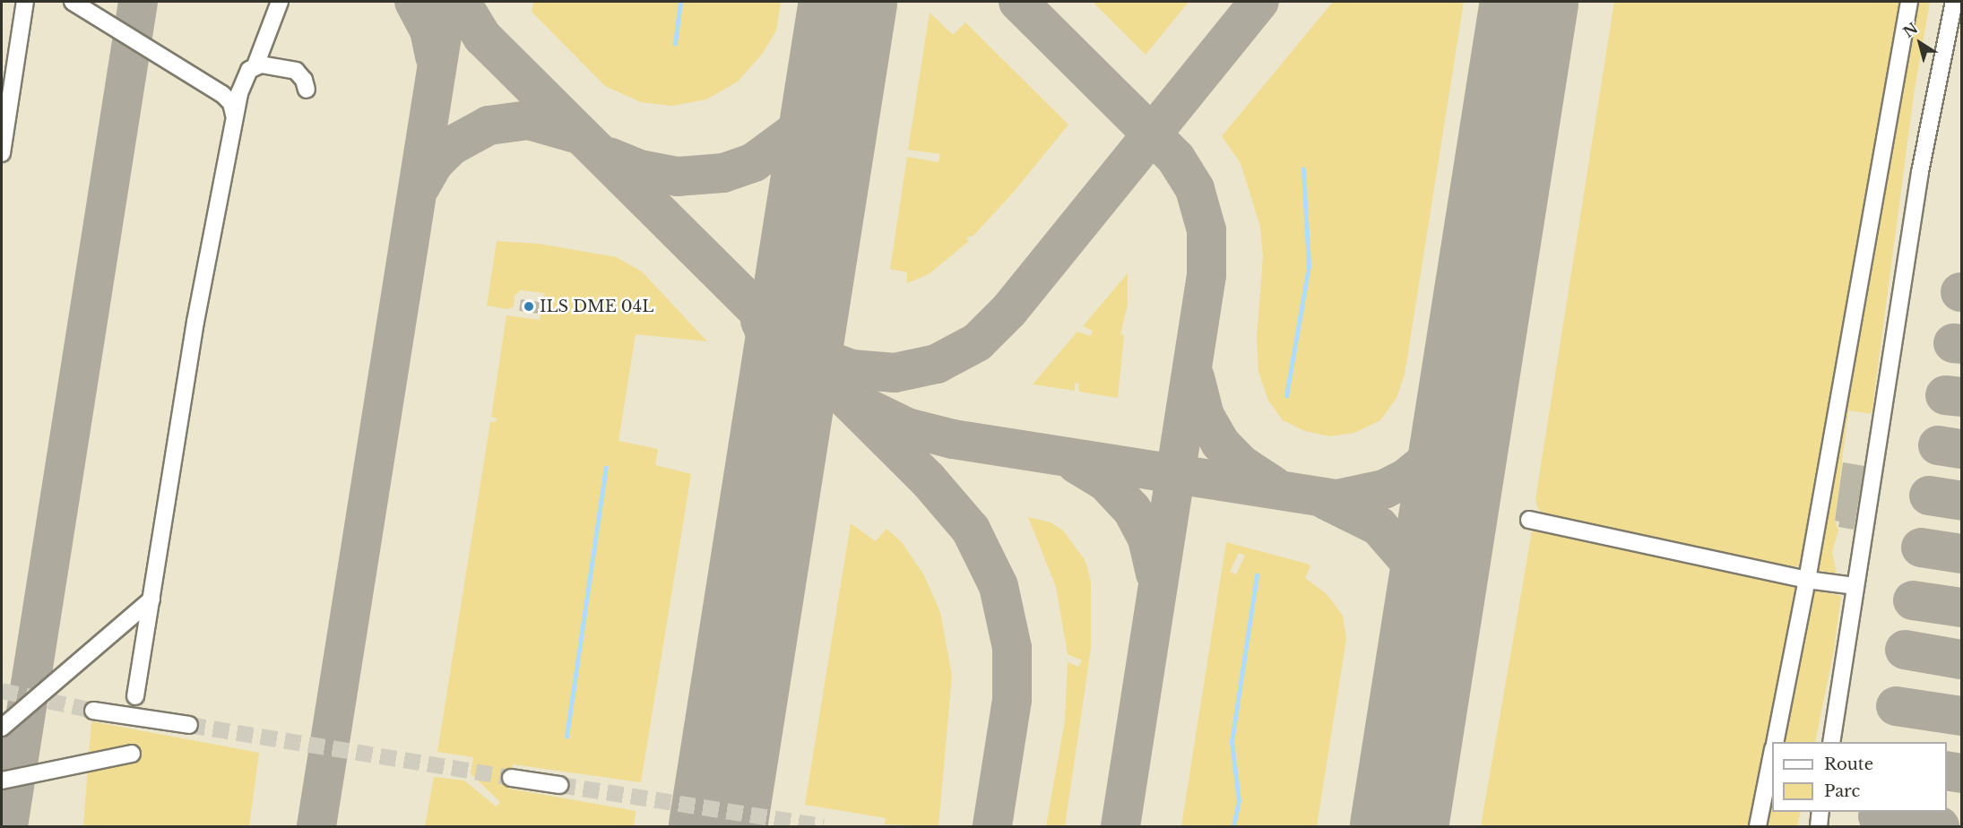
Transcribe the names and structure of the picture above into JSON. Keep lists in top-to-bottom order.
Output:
{
  "places": ["ILS DME 04L"],
  "legend": ["Route", "Parc"],
  "north": "top left"
}
